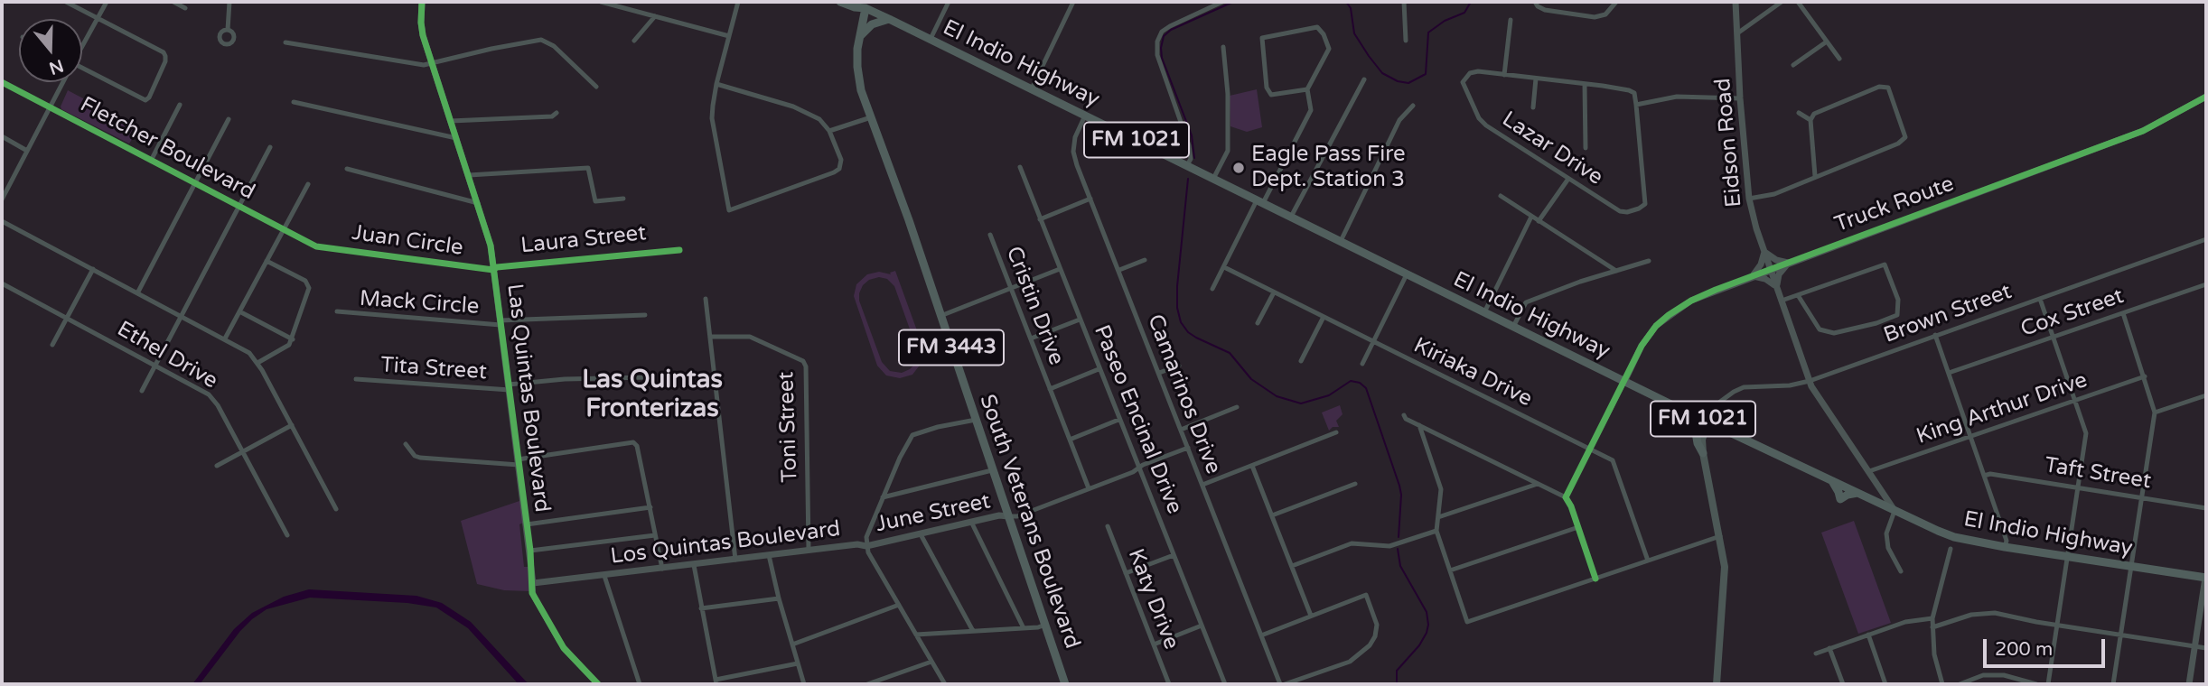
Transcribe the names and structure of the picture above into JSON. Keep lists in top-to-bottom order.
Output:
{
  "streets": {
    "main road": [
      "El Indio Highway",
      "FM 1021",
      "FM 3443",
      "South Veterans Boulevard"
    ],
    "street": [
      "Eidson Road",
      "Fletcher Boulevard",
      "Lazar Drive",
      "Truck Route",
      "Laura Street",
      "Juan Circle",
      "Mack Circle",
      "Cristin Drive",
      "Cox Street",
      "Brown Street",
      "Ethel Drive",
      "Tita Street",
      "Kiriaka Drive",
      "Camarinos Drive",
      "Las Quintas Boulevard",
      "King Arthur Drive",
      "Paseo Encinal Drive",
      "Toni Street",
      "Taft Street",
      "June Street",
      "Los Quintas Boulevard",
      "Katy Drive"
    ]
  },
  "crossings": [
    ["El Indio Highway", "Eidson Road"],
    ["El Indio Highway", "Truck Route"],
    ["El Indio Highway", "Brown Street"],
    ["El Indio Highway", "Camarinos Drive"],
    ["El Indio Highway", "South Veterans Boulevard"],
    ["Eidson Road", "Truck Route"],
    ["Eidson Road", "Brown Street"],
    ["Eidson Road", "King Arthur Drive"],
    ["Fletcher Boulevard", "Juan Circle"],
    ["Laura Street", "Juan Circle"],
    ["Laura Street", "Las Quintas Boulevard"],
    ["Juan Circle", "Las Quintas Boulevard"],
    ["Mack Circle", "Las Quintas Boulevard"],
    ["Tita Street", "Las Quintas Boulevard"],
    ["Las Quintas Boulevard", "Los Quintas Boulevard"],
    ["Toni Street", "Los Quintas Boulevard"],
    ["June Street", "South Veterans Boulevard"],
    ["June Street", "Los Quintas Boulevard"]
  ],
  "districts": ["Las Quintas Fronterizas"],
  "places": ["Eagle Pass Fire Dept. Station 3"],
  "scale_bar": "200 m",
  "north": "bottom"
}
